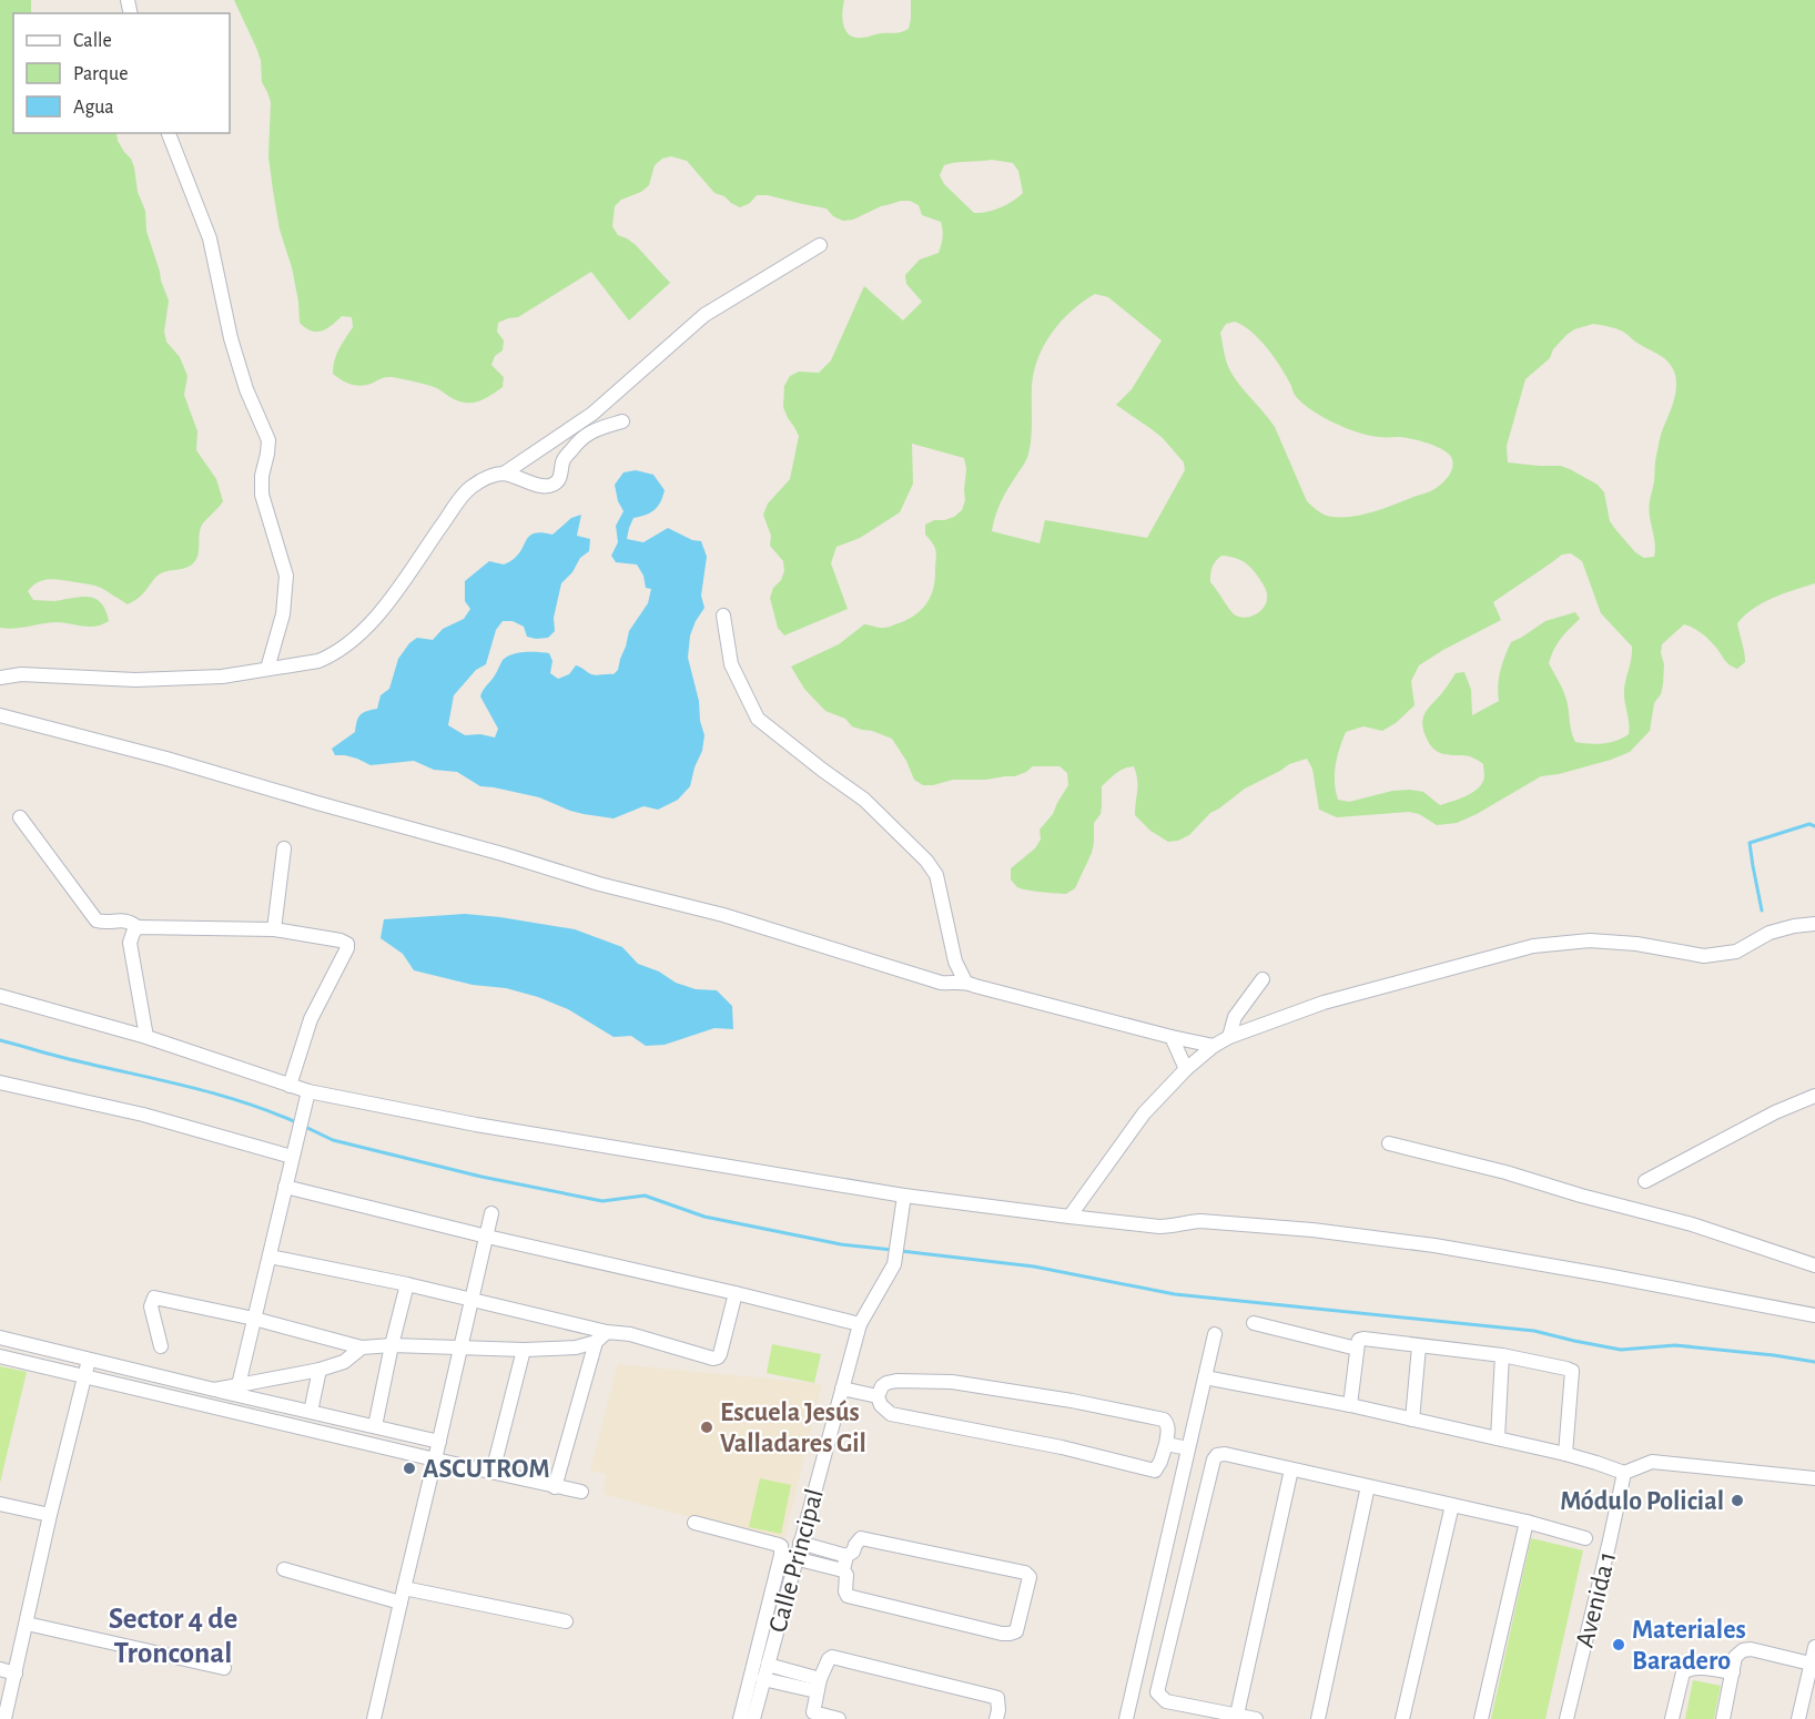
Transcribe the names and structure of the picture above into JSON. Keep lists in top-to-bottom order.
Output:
{
  "streets": {
    "street": ["Calle Principal", "Avenida 1"]
  },
  "districts": ["Sector 4 de Tronconal"],
  "places": [
    "Escuela Jesús Valladares Gil",
    "ASCUTROM",
    "Módulo Policial",
    "Materiales Baradero"
  ],
  "legend": ["Calle", "Parque", "Agua"]
}
